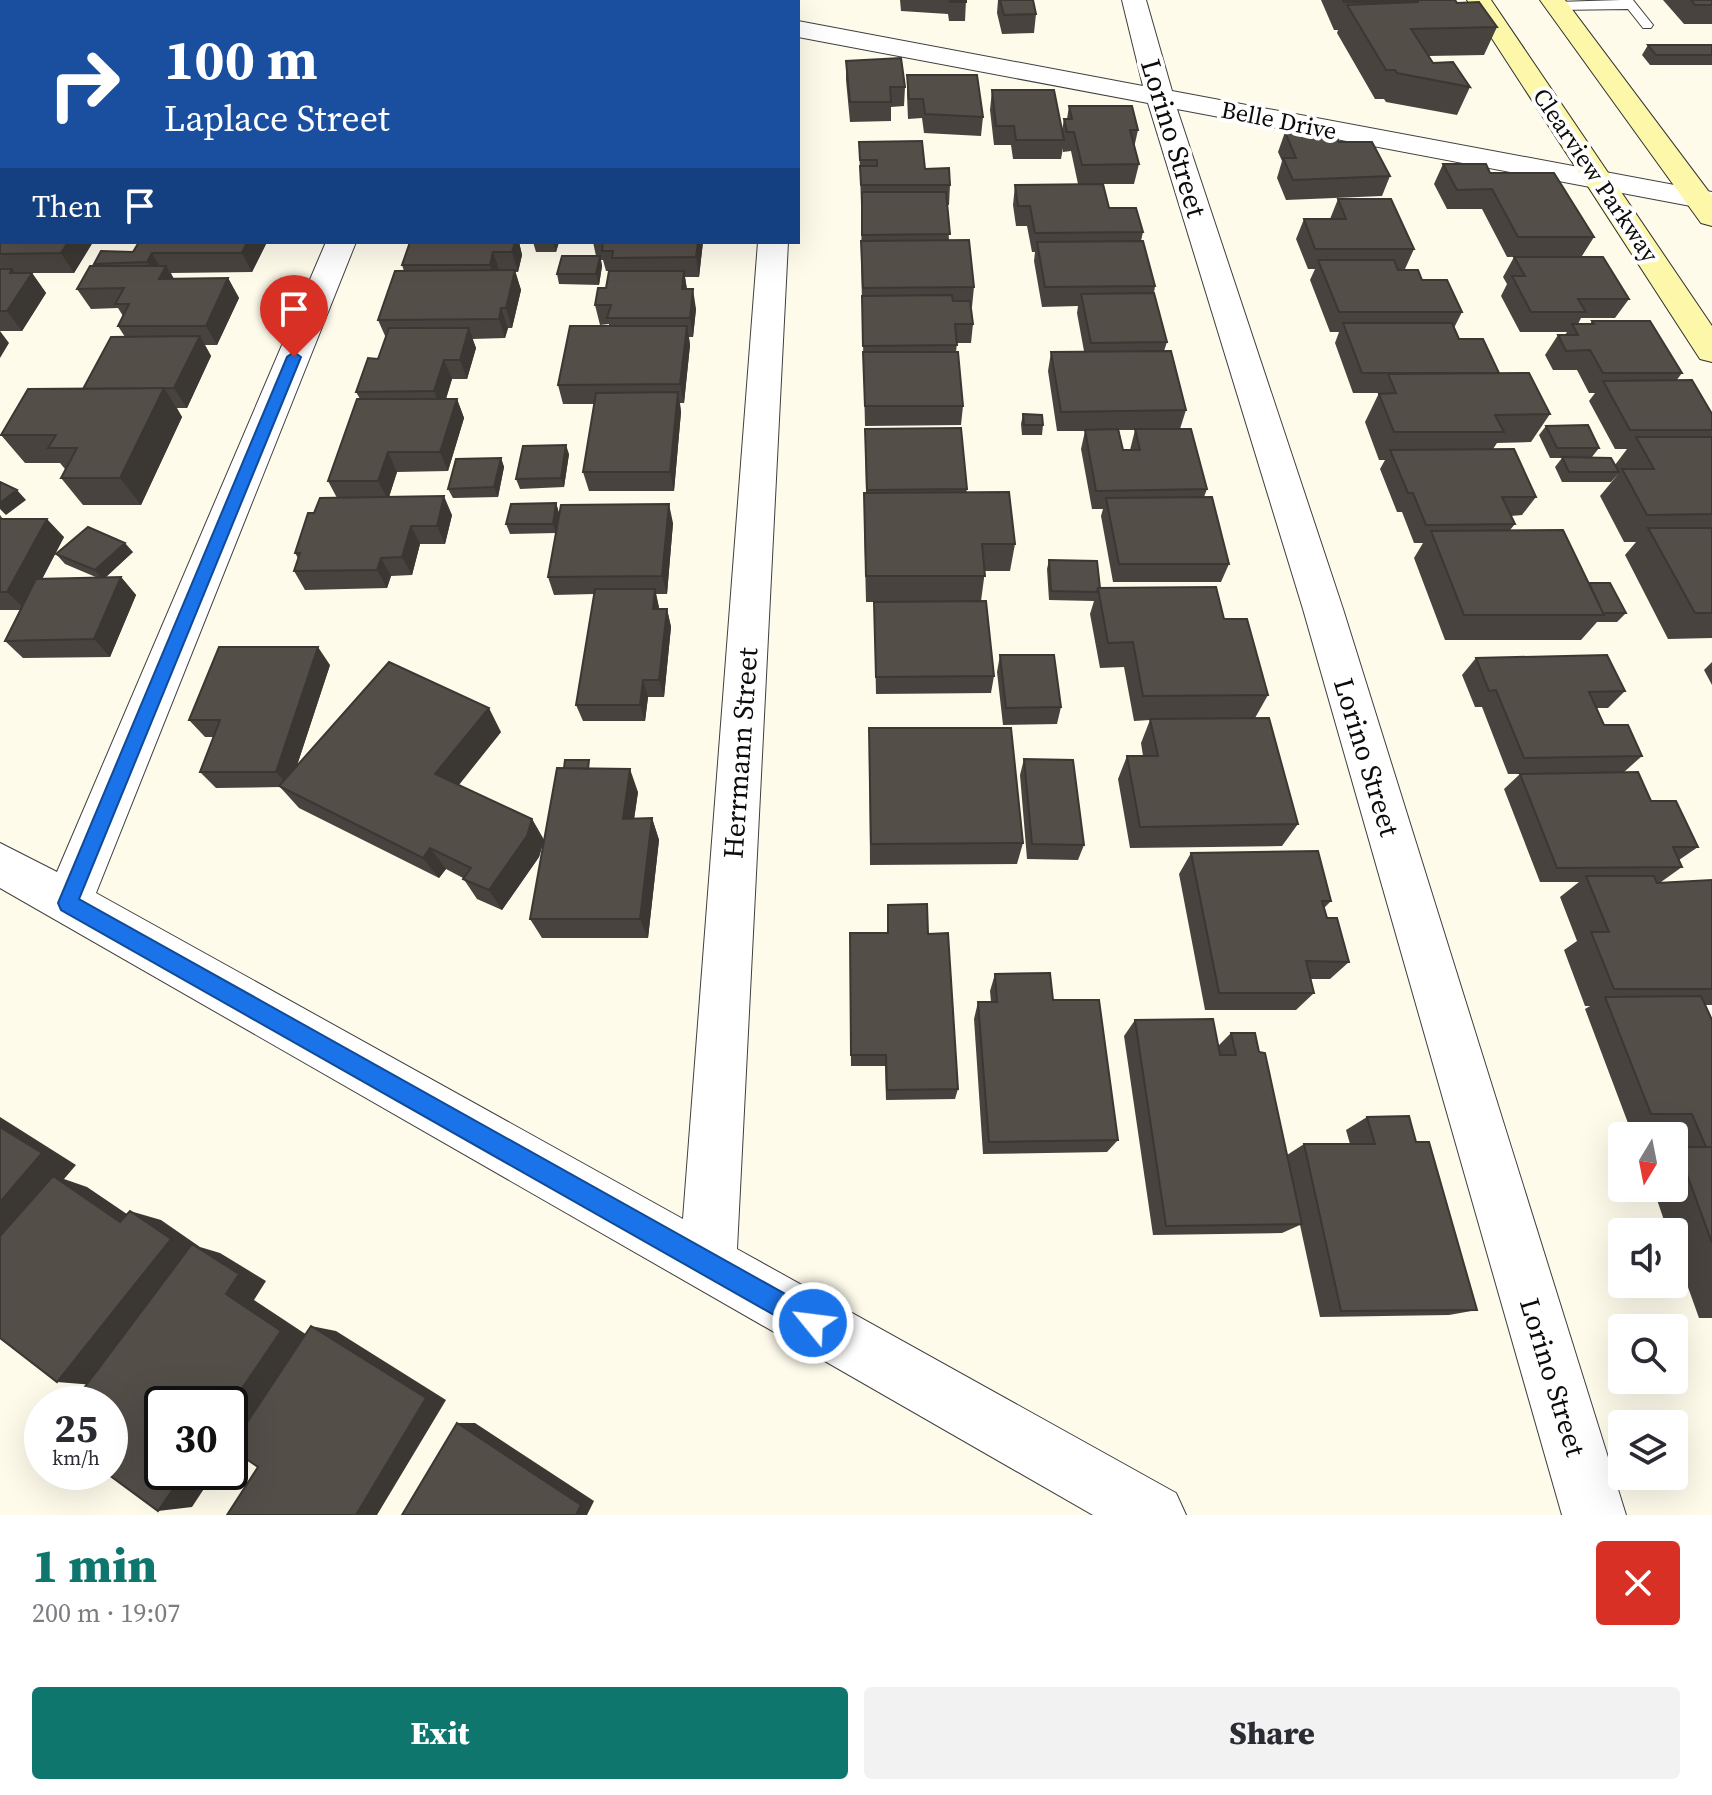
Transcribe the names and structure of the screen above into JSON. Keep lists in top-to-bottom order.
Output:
{
  "streets": {
    "street": [
      "Belle Drive",
      "Lorino Street",
      "Clearview Parkway",
      "Herrmann Street"
    ]
  },
  "crossings": [
    ["Belle Drive", "Lorino Street"],
    ["Belle Drive", "Clearview Parkway"]
  ],
  "north": "bottom",
  "page": {
    "turn": ["100 m", "Laplace Street"],
    "then": "Then",
    "speed": "25 km/h",
    "limit": "30",
    "heading": ["1 min", "200 m · 19:07"],
    "buttons": ["Exit", "Share"]
  }
}
